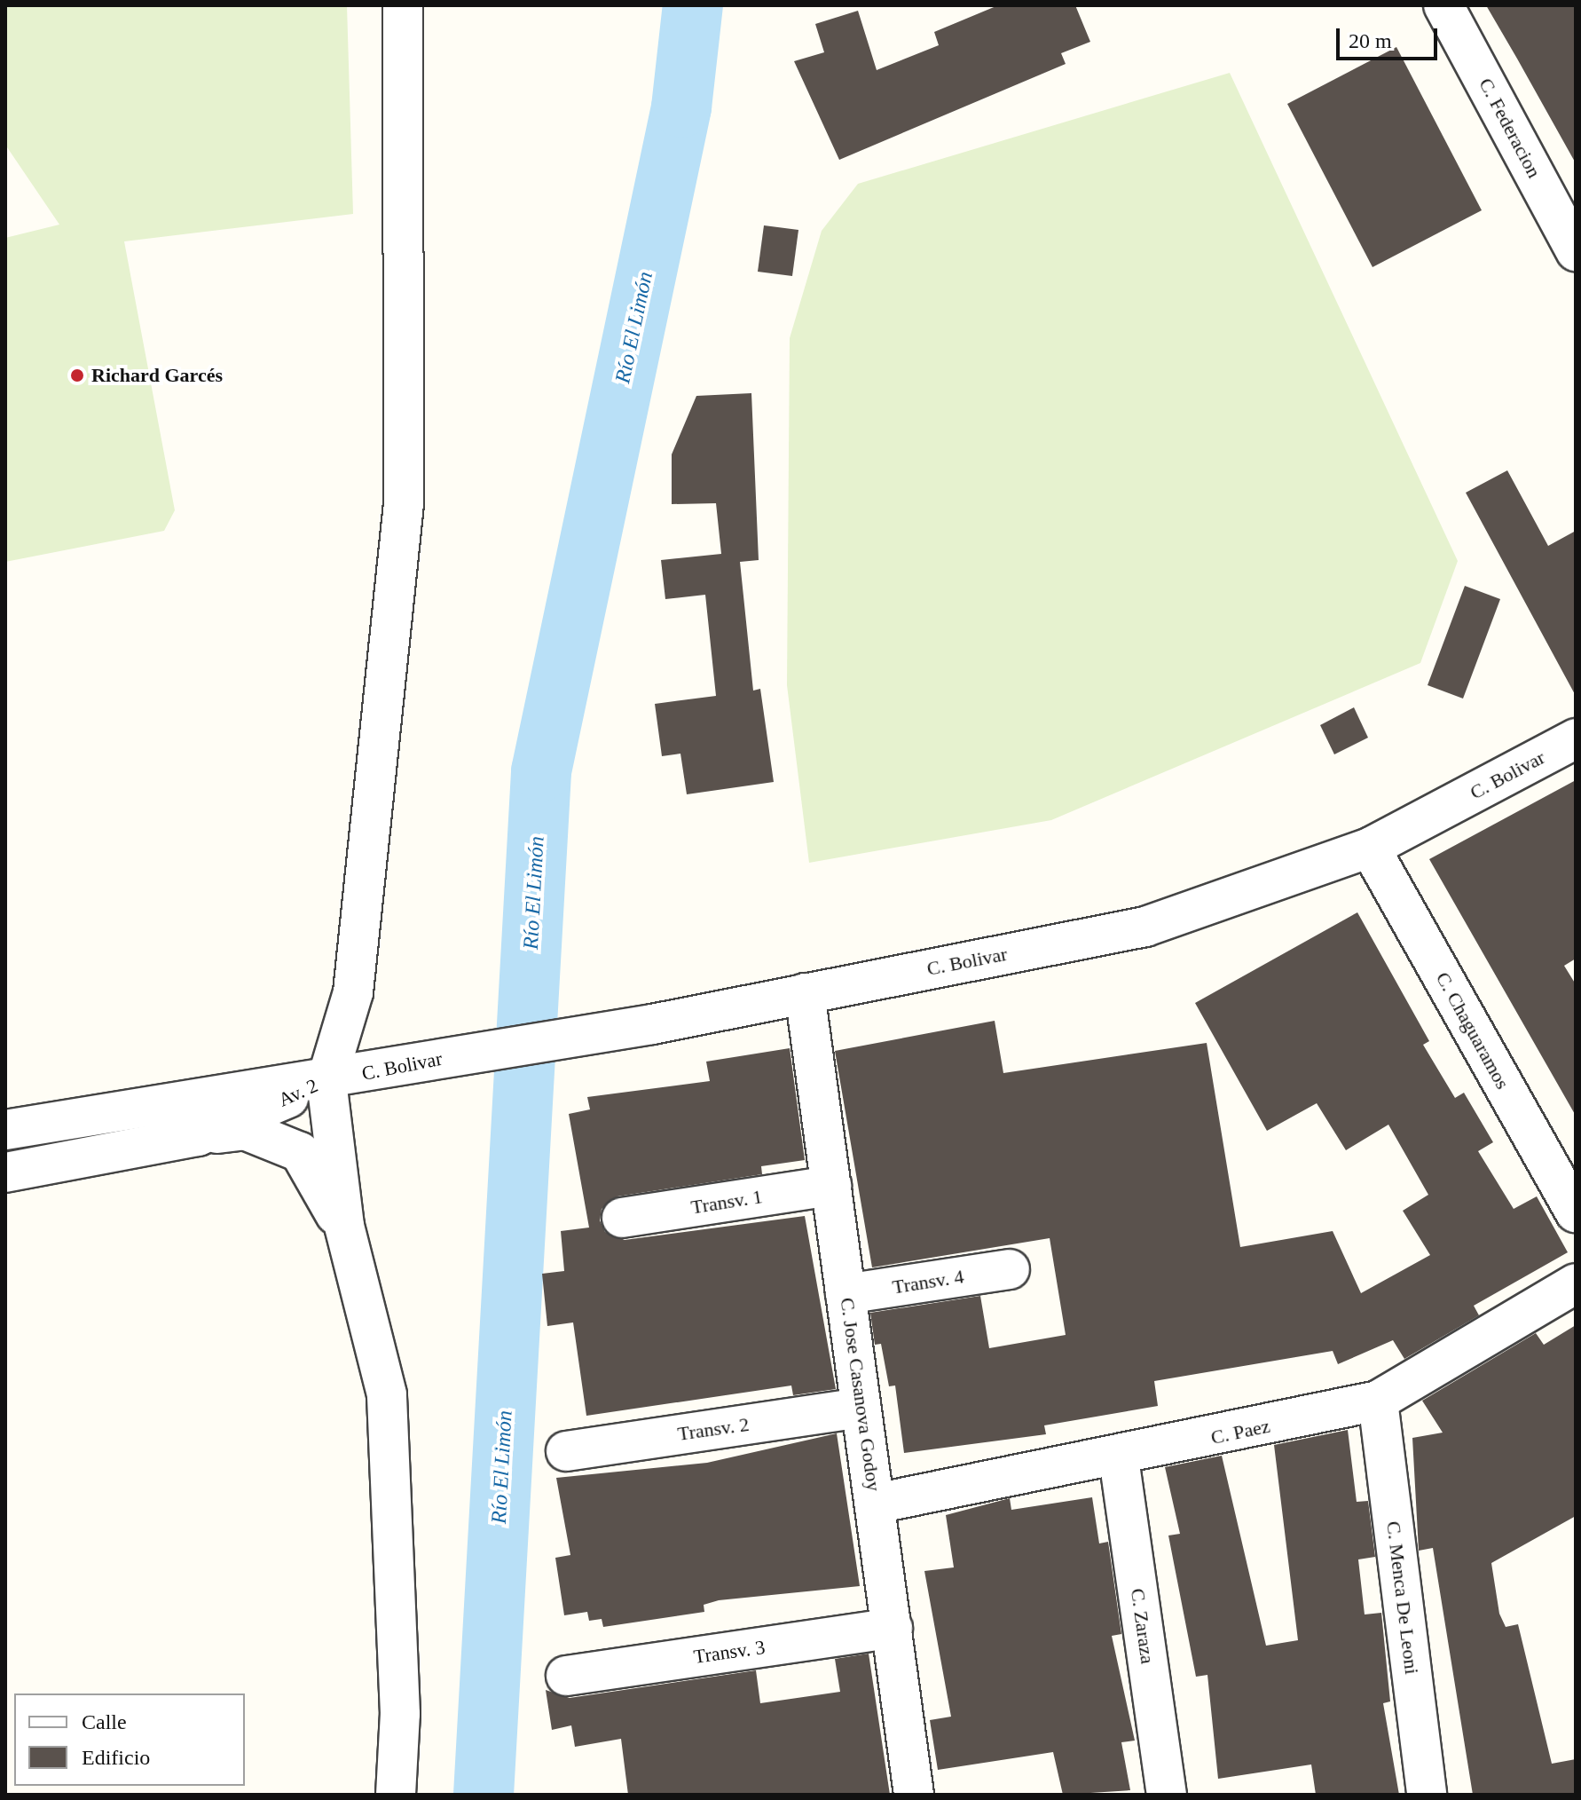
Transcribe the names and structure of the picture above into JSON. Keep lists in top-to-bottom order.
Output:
{
  "streets": {
    "street": [
      "C. Federacion",
      "C. Bolivar",
      "C. Chaguaramos",
      "Av. 2",
      "Transv. 1",
      "Transv. 4",
      "C. Jose Casanova Godoy",
      "Transv. 2",
      "C. Paez",
      "C. Menca De Leoni",
      "C. Zaraza",
      "Transv. 3"
    ]
  },
  "crossings": [
    ["C. Bolivar", "C. Chaguaramos"],
    ["C. Bolivar", "Av. 2"],
    ["C. Bolivar", "C. Jose Casanova Godoy"],
    ["Transv. 1", "C. Jose Casanova Godoy"],
    ["Transv. 4", "C. Jose Casanova Godoy"],
    ["C. Jose Casanova Godoy", "Transv. 2"],
    ["C. Jose Casanova Godoy", "C. Paez"],
    ["C. Jose Casanova Godoy", "Transv. 3"],
    ["C. Paez", "C. Menca De Leoni"],
    ["C. Paez", "C. Zaraza"]
  ],
  "water": ["Río El Limón"],
  "places": ["Richard Garcés"],
  "legend": ["Calle", "Edificio"],
  "scale_bar": "20 m"
}
